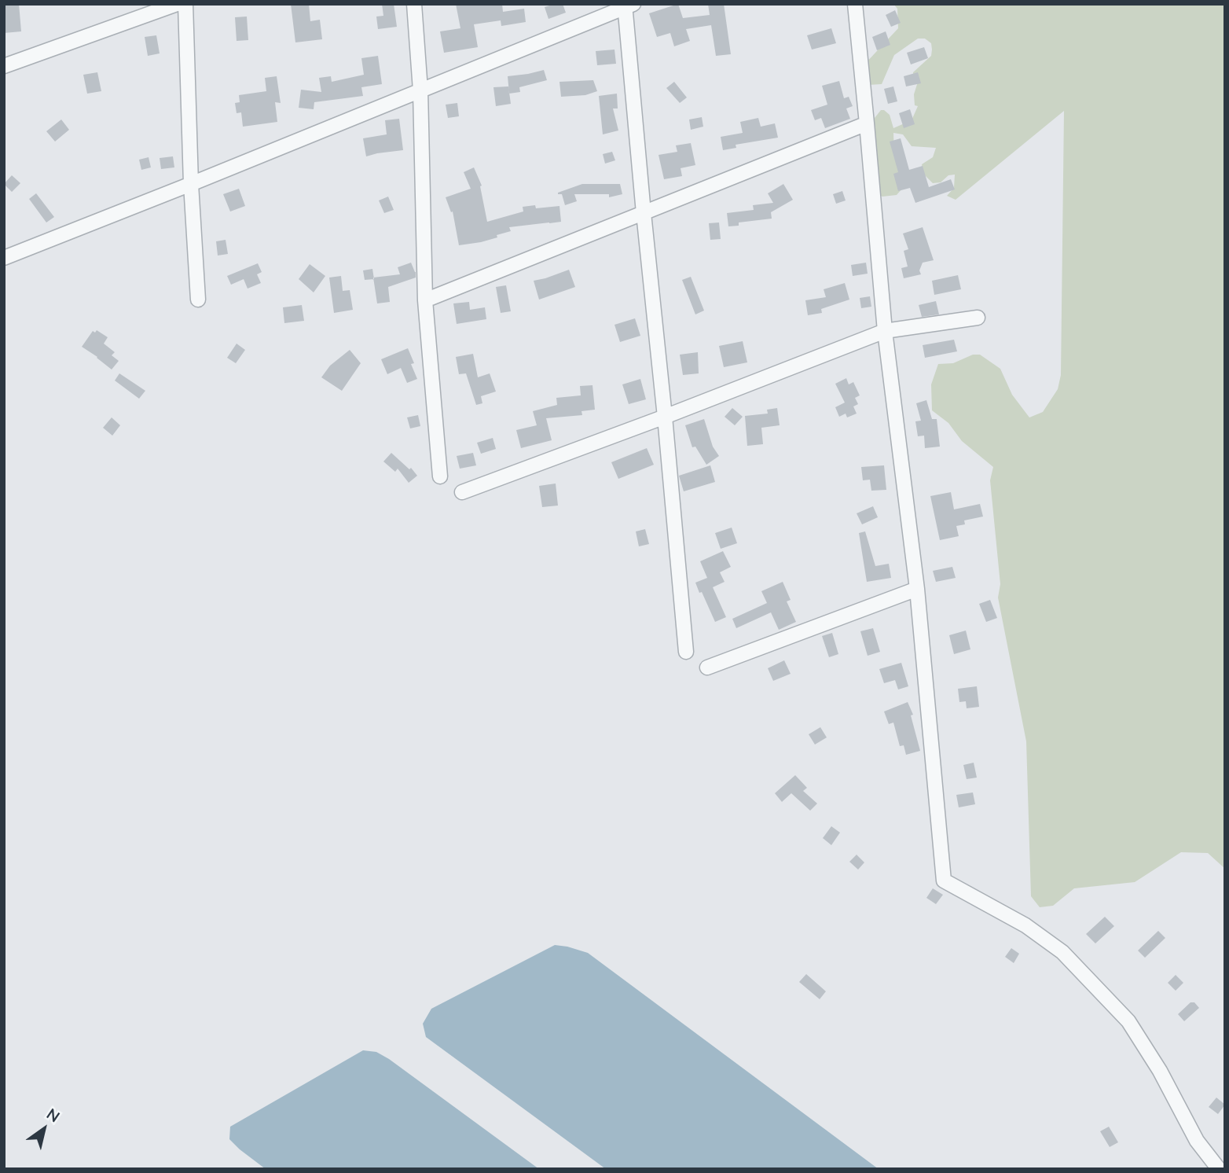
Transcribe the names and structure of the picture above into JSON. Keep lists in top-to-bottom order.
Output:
{
  "north": "top right"
}
